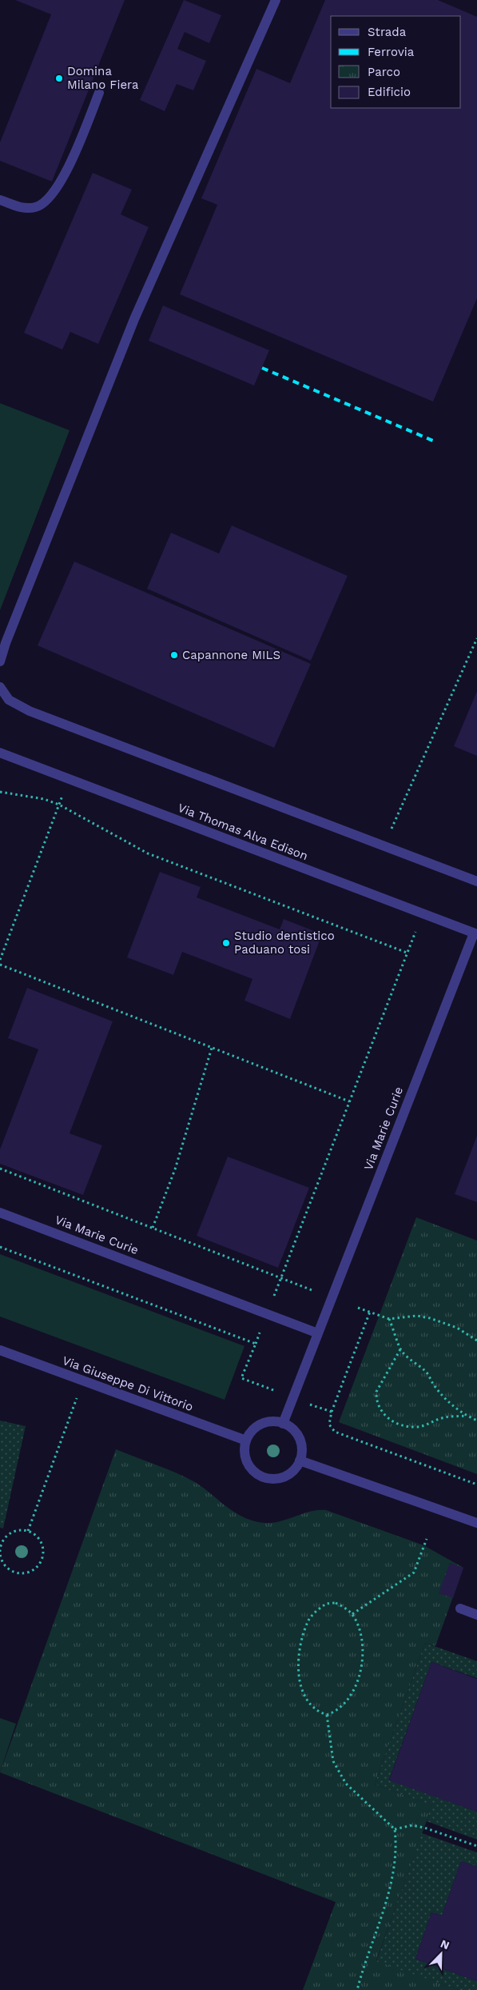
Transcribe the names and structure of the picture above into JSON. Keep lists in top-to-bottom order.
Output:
{
  "streets": {
    "street": ["Via Thomas Alva Edison", "Via Marie Curie", "Via Giuseppe Di Vittorio"]
  },
  "crossings": [
    ["Via Thomas Alva Edison", "Via Marie Curie"],
    ["Via Marie Curie", "Via Giuseppe Di Vittorio"]
  ],
  "places": ["Domina Milano Fiera", "Capannone MILS", "Studio dentistico Paduano tosi"],
  "legend": [
    "Strada",
    "Ferrovia",
    "Parco",
    "Edificio"
  ],
  "north": "top right"
}
